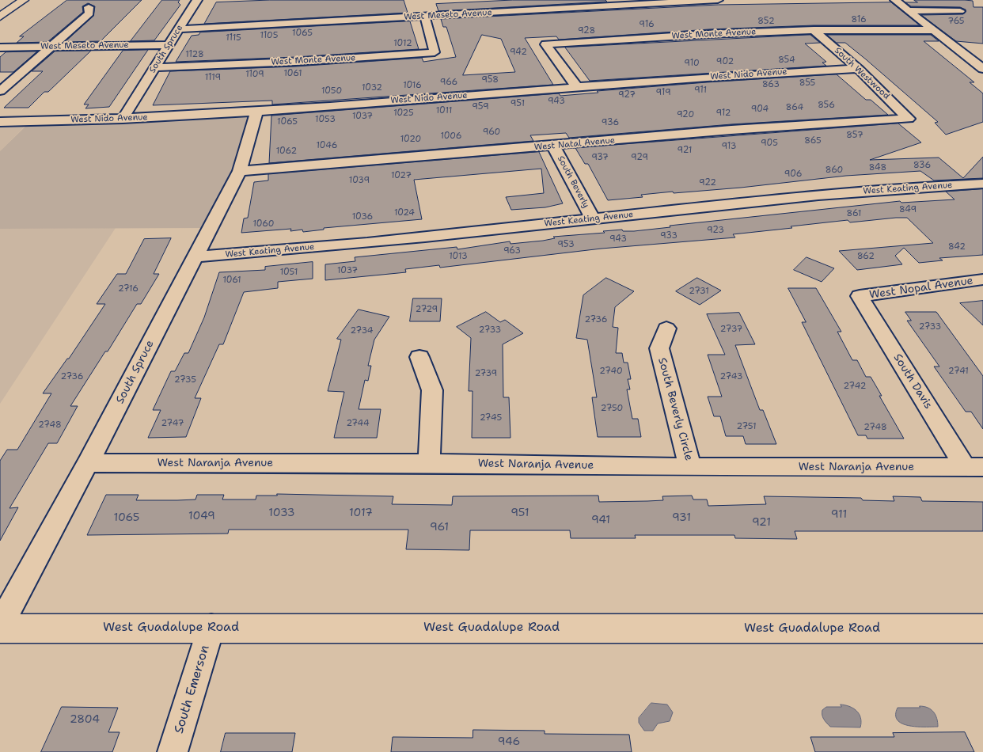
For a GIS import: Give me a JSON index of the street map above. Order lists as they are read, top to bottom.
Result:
{
  "streets": {
    "main road": ["West Guadalupe Road"],
    "street": [
      "West Meseto Avenue",
      "West Monte Avenue",
      "South Spruce",
      "South Westwood",
      "West Nido Avenue",
      "West Natal Avenue",
      "South Beverly",
      "West Keating Avenue",
      "West Nopal Avenue",
      "South Davis",
      "South Beverly Circle",
      "West Naranja Avenue",
      "South Emerson"
    ]
  },
  "crossings": [
    ["West Meseto Avenue", "West Monte Avenue"],
    ["West Meseto Avenue", "South Spruce"],
    ["West Monte Avenue", "South Spruce"],
    ["West Monte Avenue", "South Westwood"],
    ["West Monte Avenue", "West Nido Avenue"],
    ["South Spruce", "West Nido Avenue"],
    ["South Spruce", "West Natal Avenue"],
    ["South Spruce", "West Keating Avenue"],
    ["South Spruce", "West Naranja Avenue"],
    ["South Spruce", "West Guadalupe Road"],
    ["South Westwood", "West Nido Avenue"],
    ["South Westwood", "West Natal Avenue"],
    ["West Natal Avenue", "South Beverly"],
    ["South Beverly", "West Keating Avenue"],
    ["West Nopal Avenue", "South Davis"],
    ["South Davis", "West Naranja Avenue"],
    ["South Beverly Circle", "West Naranja Avenue"],
    ["West Guadalupe Road", "South Emerson"]
  ],
  "house_numbers": [
    "816",
    "852",
    "765",
    "916",
    "928",
    "1065",
    "1105",
    "1115",
    "1012",
    "942",
    "1128",
    "854",
    "902",
    "910",
    "1061",
    "1109",
    "1119",
    "958",
    "966",
    "855",
    "863",
    "1016",
    "1032",
    "911",
    "1050",
    "919",
    "927",
    "943",
    "951",
    "856",
    "959",
    "864",
    "904",
    "1011",
    "1025",
    "912",
    "920",
    "1037",
    "1053",
    "1065",
    "936",
    "960",
    "857",
    "1006",
    "1020",
    "865",
    "905",
    "1046",
    "913",
    "921",
    "1062",
    "937",
    "929",
    "836",
    "848",
    "860",
    "906",
    "1027",
    "1039",
    "922",
    "849",
    "1024",
    "861",
    "1036",
    "1060",
    "923",
    "933",
    "943",
    "953",
    "842",
    "963",
    "1013",
    "862",
    "1037",
    "1051",
    "1061",
    "2716",
    "2731",
    "2729",
    "2736",
    "2733",
    "2737",
    "2733",
    "2734",
    "2740",
    "2741",
    "2739",
    "2736",
    "2743",
    "2735",
    "2742",
    "2750",
    "2745",
    "2747",
    "2744",
    "2748",
    "2751",
    "2748",
    "1033",
    "1017",
    "951",
    "911",
    "1049",
    "1065",
    "931",
    "941",
    "921",
    "961",
    "2804",
    "946"
  ]
}
